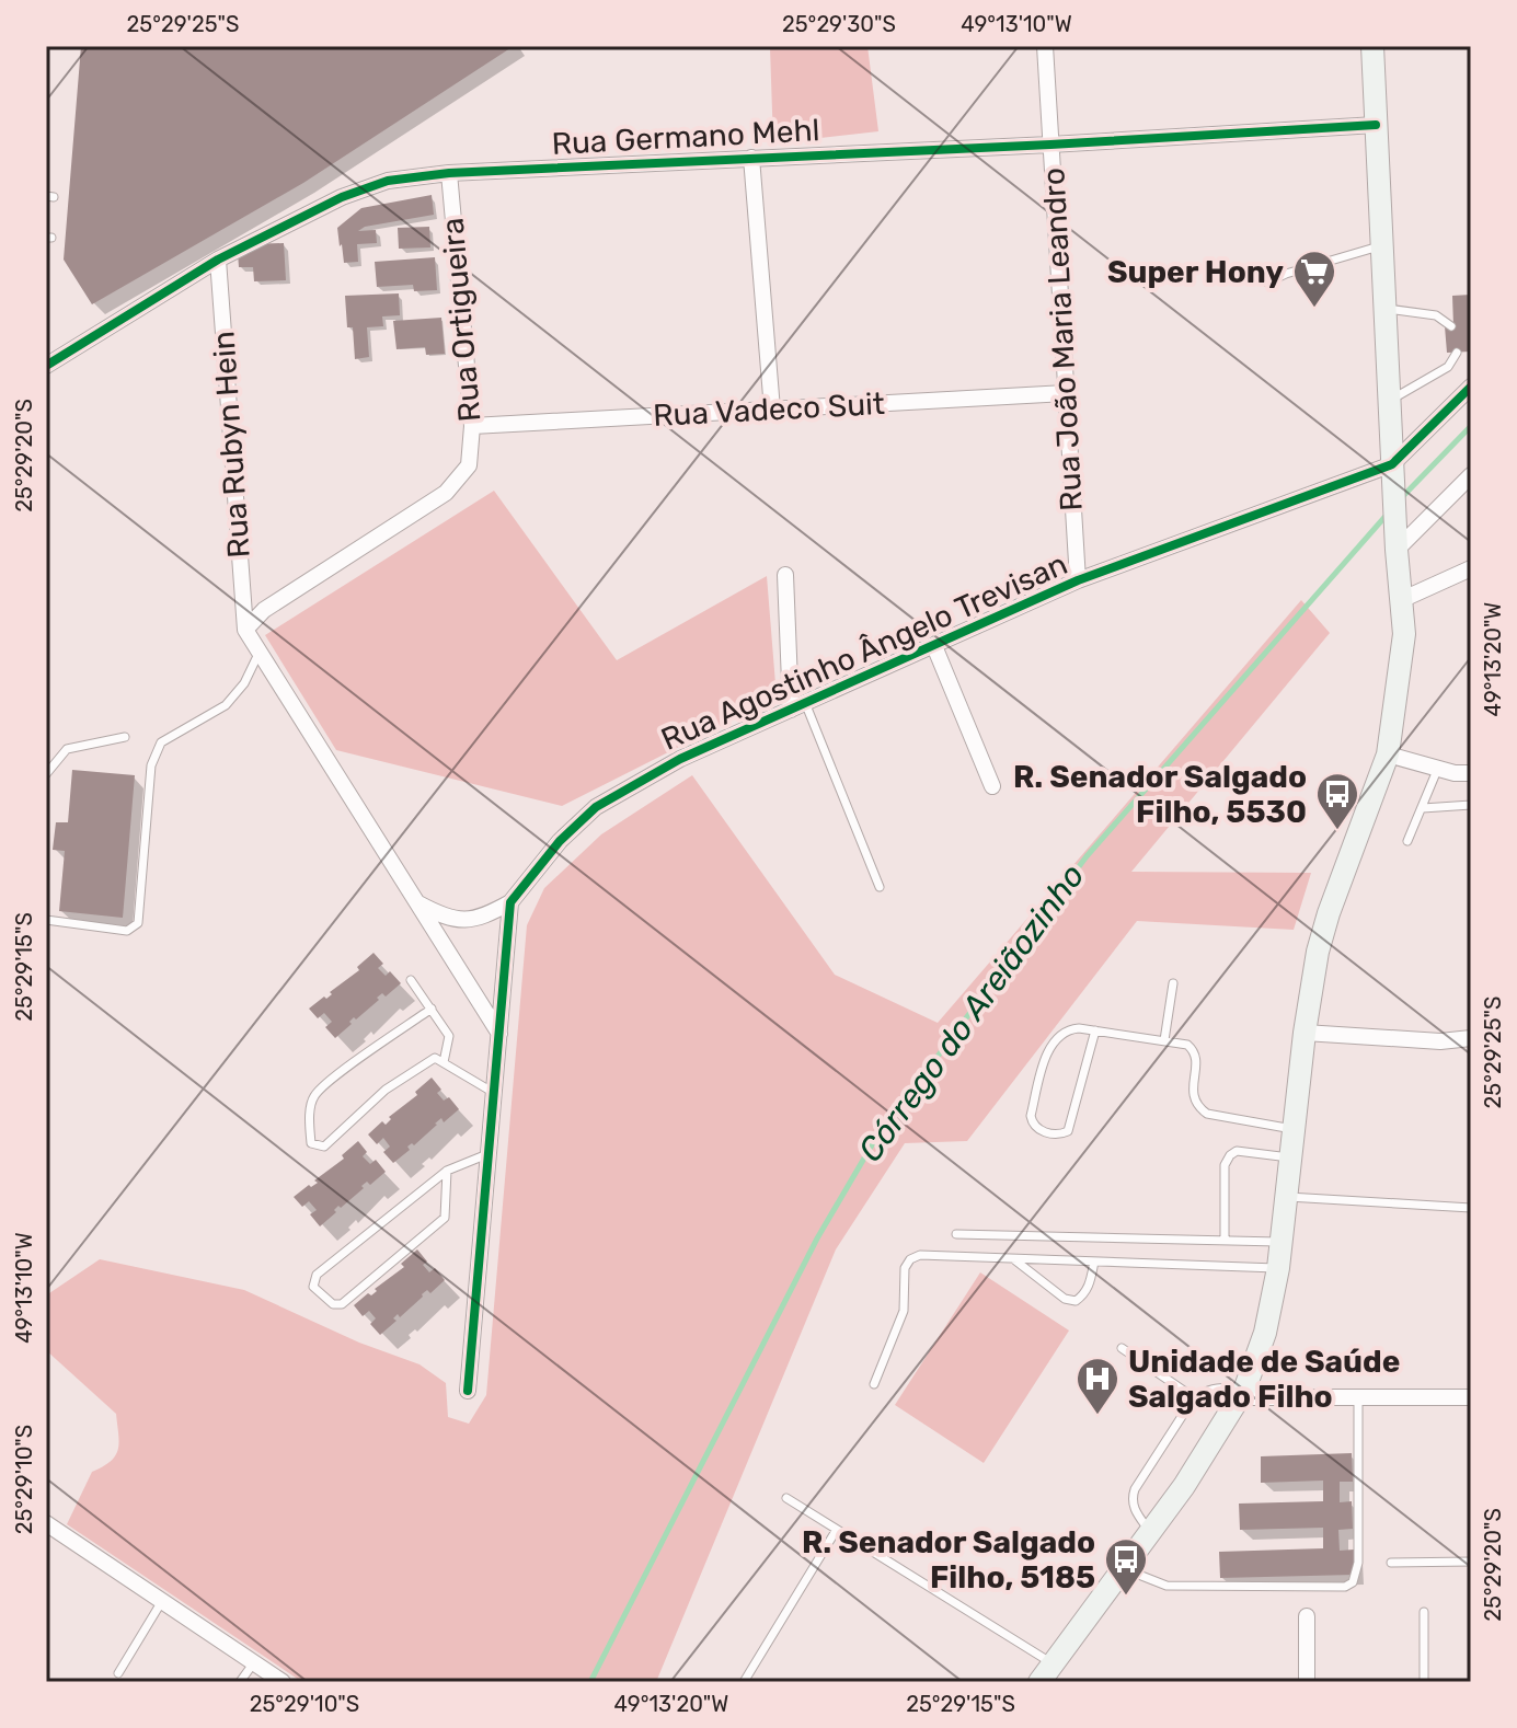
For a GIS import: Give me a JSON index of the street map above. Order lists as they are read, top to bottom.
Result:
{
  "streets": {
    "street": [
      "Rua Germano Mehl",
      "Rua Ortigueira",
      "Rua João Maria Leandro",
      "Rua Vadeco Suit",
      "Rua Rubyn Hein",
      "Rua Agostinho Ângelo Trevisan"
    ]
  },
  "crossings": [
    ["Rua Germano Mehl", "Rua Ortigueira"],
    ["Rua Germano Mehl", "Rua João Maria Leandro"],
    ["Rua Germano Mehl", "Rua Rubyn Hein"],
    ["Rua Ortigueira", "Rua Vadeco Suit"],
    ["Rua Ortigueira", "Rua Rubyn Hein"],
    ["Rua João Maria Leandro", "Rua Vadeco Suit"],
    ["Rua João Maria Leandro", "Rua Agostinho Ângelo Trevisan"]
  ],
  "water": ["Córrego do Areiãozinho"],
  "places": {
    "supermarket": ["Super Hony"],
    "bus stop": ["R. Senador Salgado Filho, 5530", "R. Senador Salgado Filho, 5185"],
    "hospital": ["Unidade de Saúde Salgado Filho"]
  },
  "coordinates": [
    "25°29'25\"S",
    "25°29'30\"S",
    "49°13'10\"W",
    "25°29'20\"S",
    "49°13'20\"W",
    "25°29'15\"S",
    "25°29'10\"S"
  ]
}
